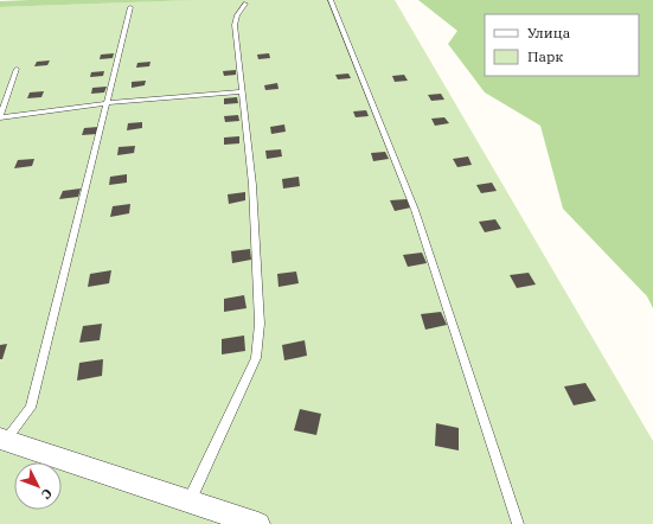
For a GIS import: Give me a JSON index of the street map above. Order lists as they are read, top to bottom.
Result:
{
  "legend": ["Улица", "Парк"],
  "north": "bottom right"
}
